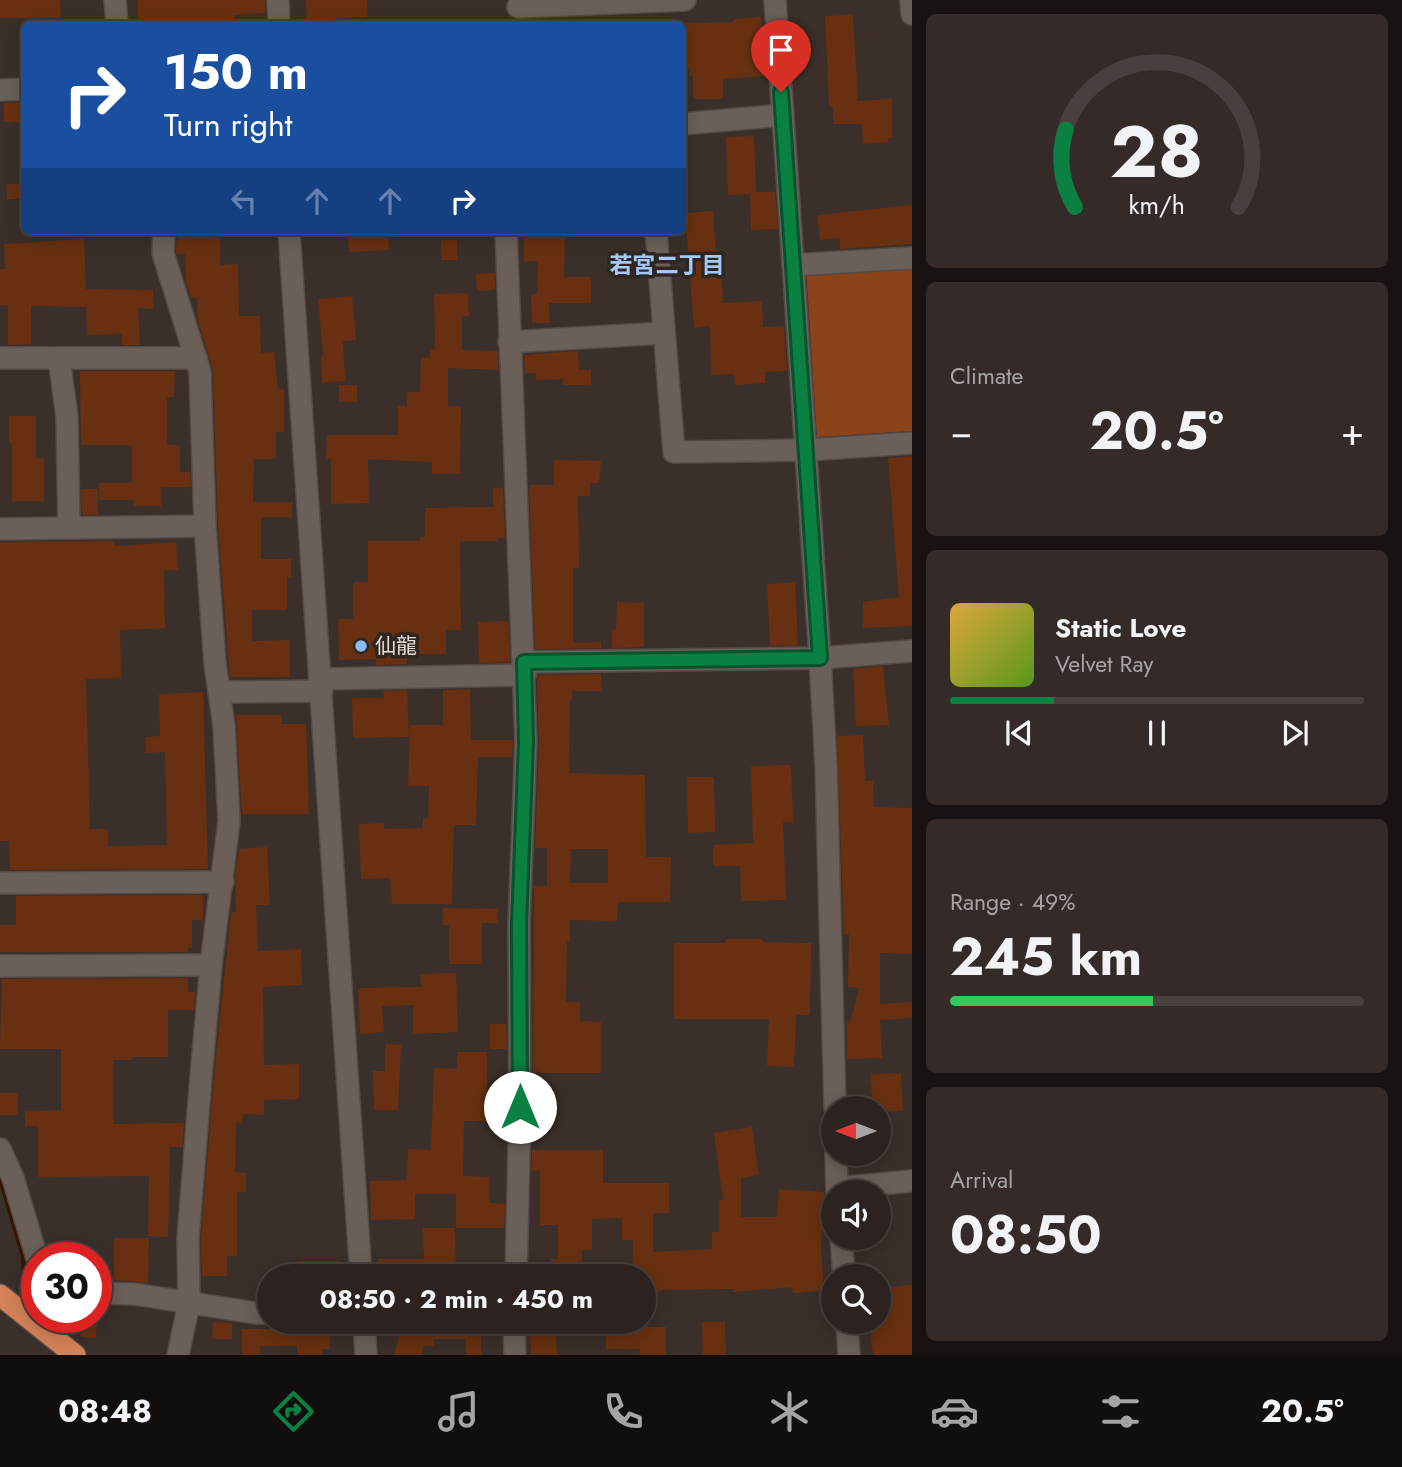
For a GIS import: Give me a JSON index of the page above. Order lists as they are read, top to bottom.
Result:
{
  "districts": ["若宮二丁目"],
  "places": ["仙龍"],
  "north": "left",
  "page": {
    "turn": ["150 m", "Turn right"],
    "tile": [
      "Climate",
      ["Range · 49%", "245 km"],
      ["Arrival", "08:50"]
    ],
    "heat": ["−", "20.5°", "+"],
    "song": ["Static Love", "Velvet Ray"],
    "limit": "30",
    "trip": "08:50 · 2 min · 450 m",
    "tabs": ["08:48", "20.5°"],
    "gauge": ["28", "km/h"]
  }
}
